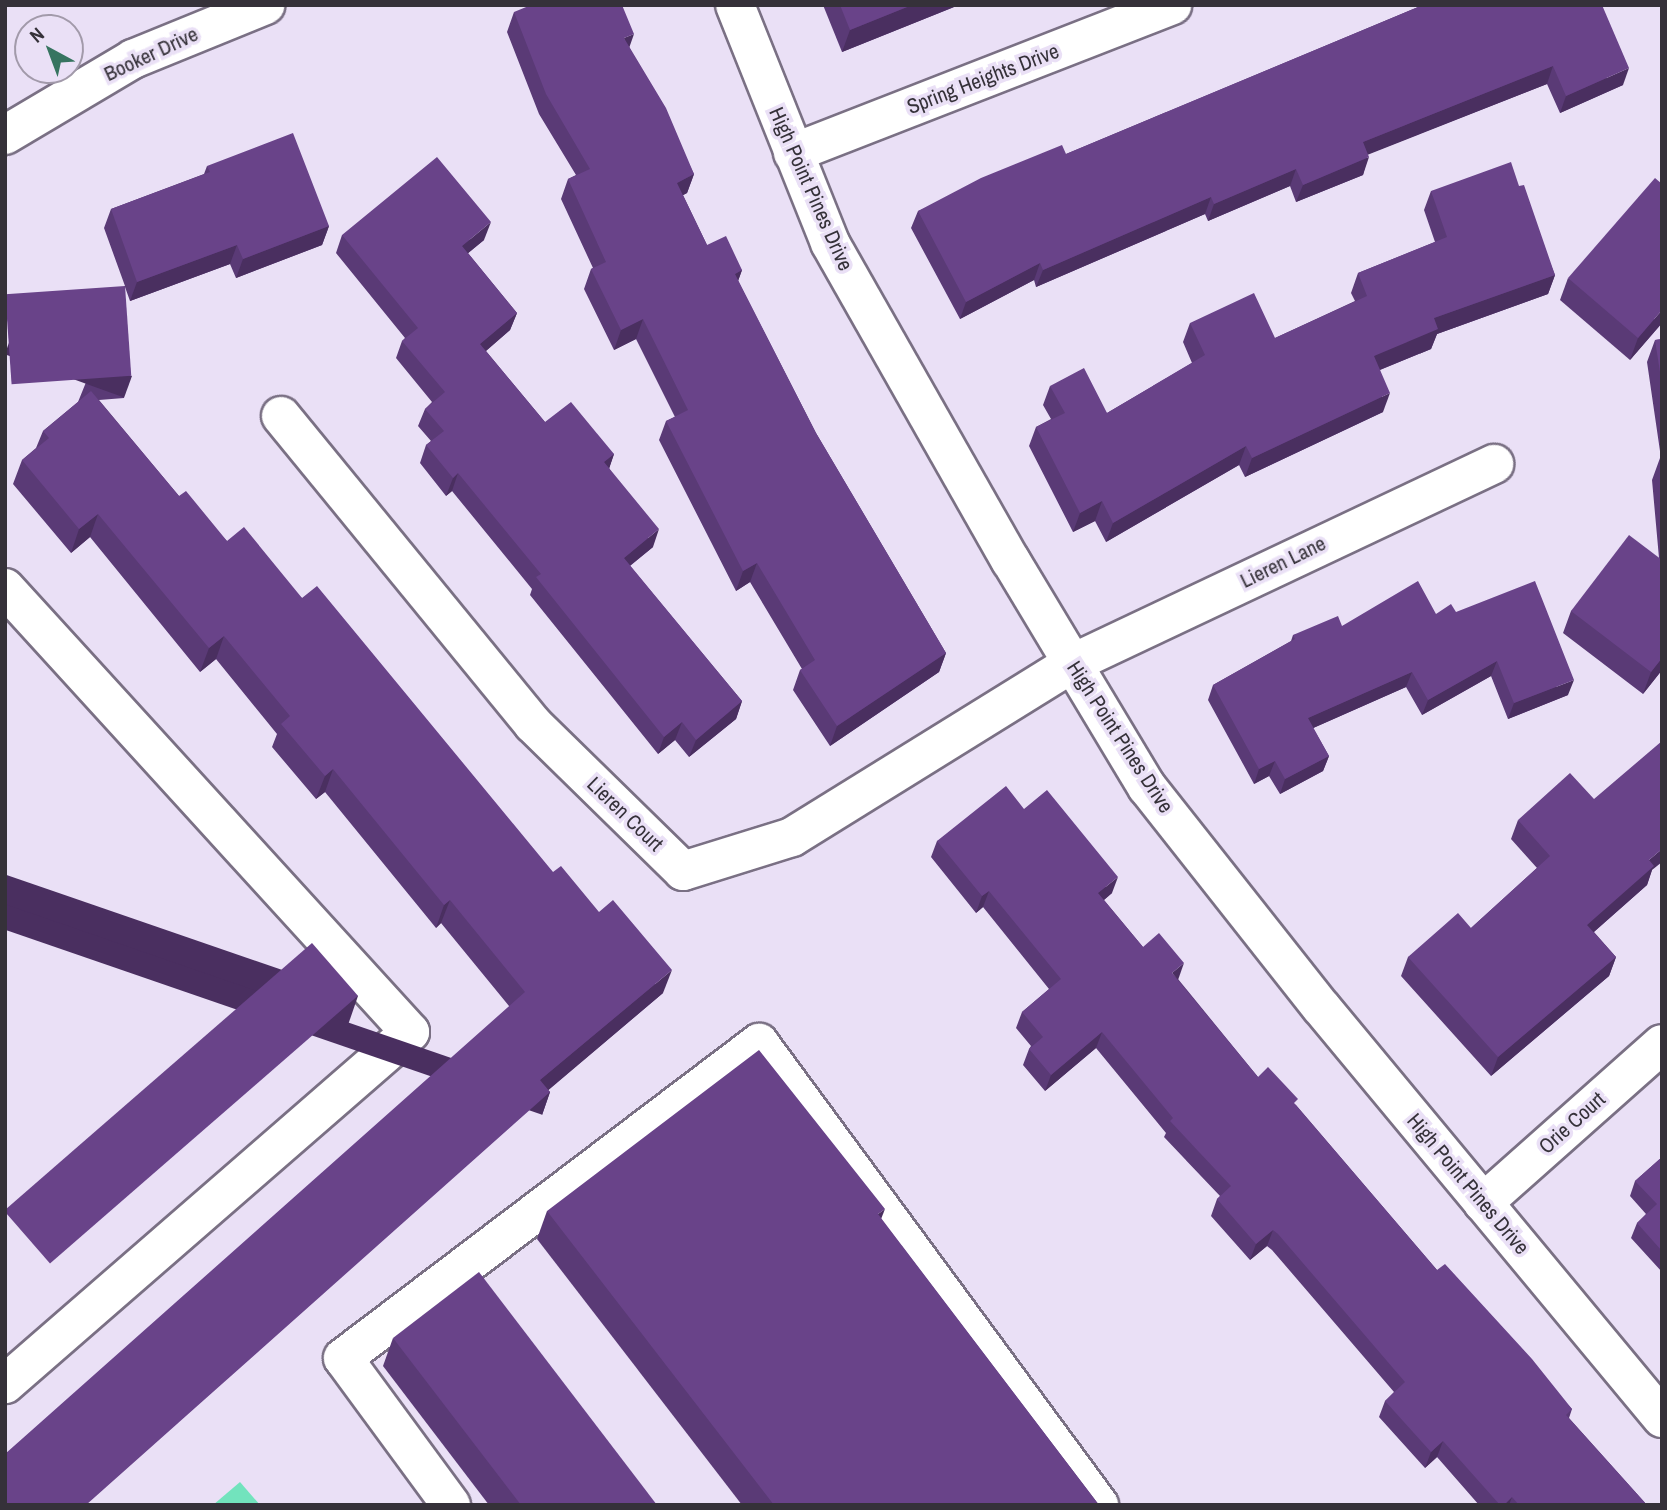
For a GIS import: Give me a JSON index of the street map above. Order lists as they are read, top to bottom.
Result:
{
  "streets": {
    "street": [
      "Booker Drive",
      "Spring Heights Drive",
      "High Point Pines Drive",
      "Lieren Lane",
      "Lieren Court",
      "Orie Court"
    ]
  },
  "crossings": [
    ["Spring Heights Drive", "High Point Pines Drive"],
    ["High Point Pines Drive", "Lieren Lane"],
    ["High Point Pines Drive", "Lieren Court"],
    ["High Point Pines Drive", "Orie Court"],
    ["Lieren Lane", "Lieren Court"]
  ],
  "north": "top left"
}
